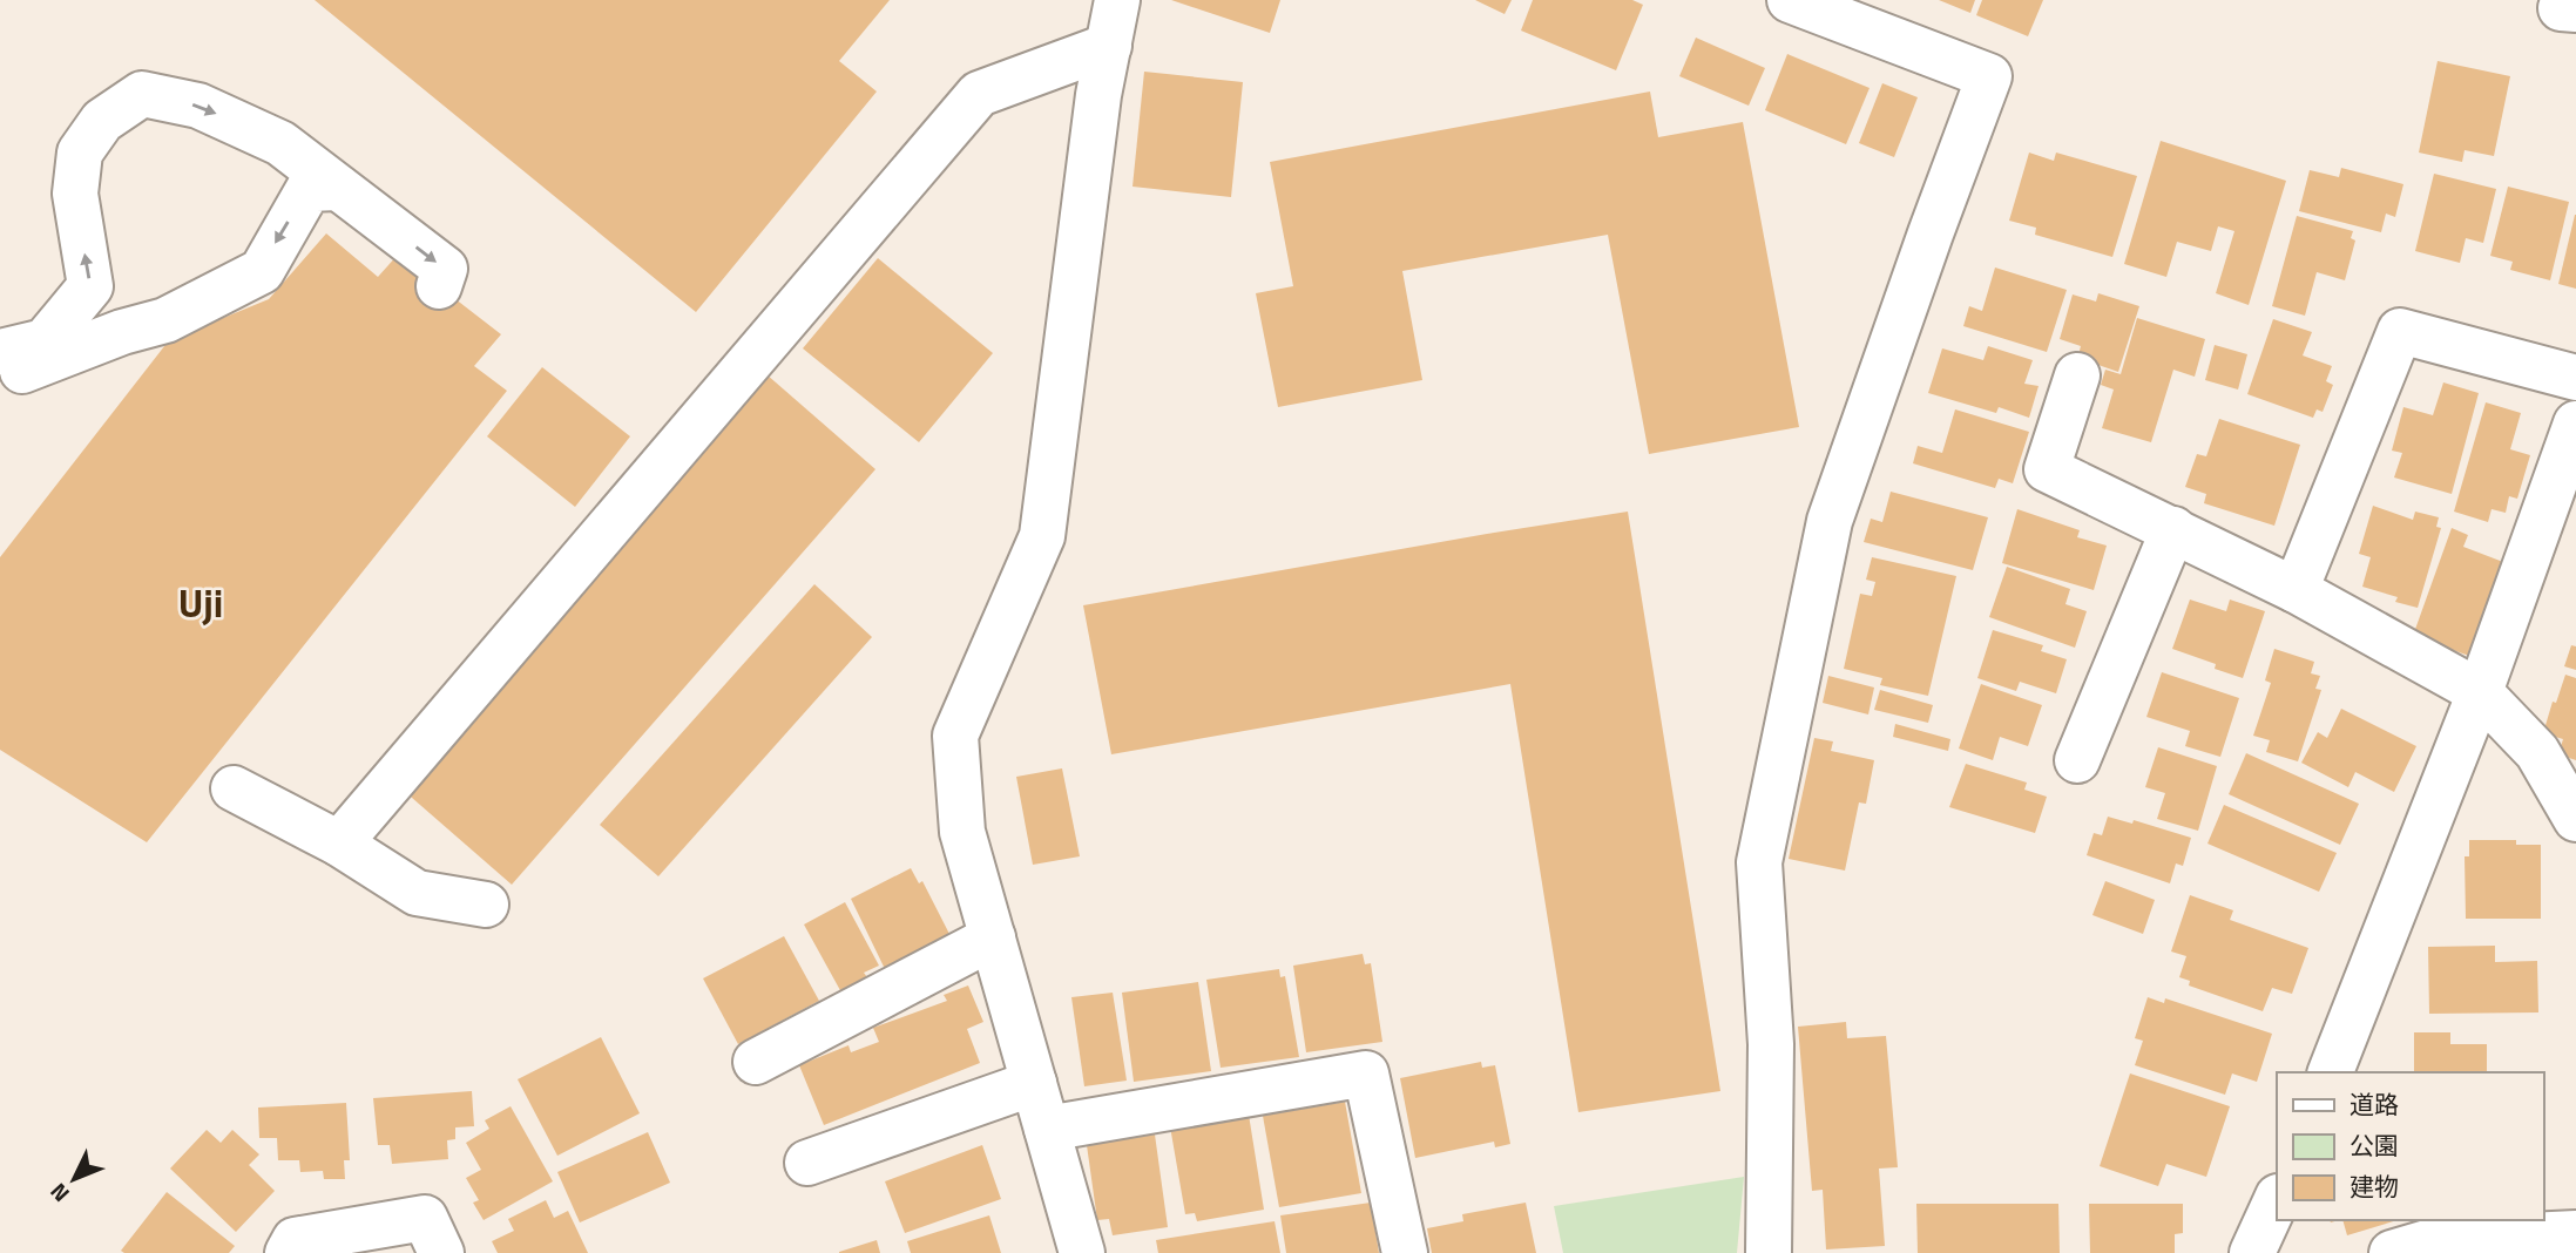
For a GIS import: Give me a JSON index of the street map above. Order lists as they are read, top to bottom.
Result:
{
  "districts": ["Uji"],
  "legend": ["道路", "公園", "建物"],
  "north": "bottom left"
}
